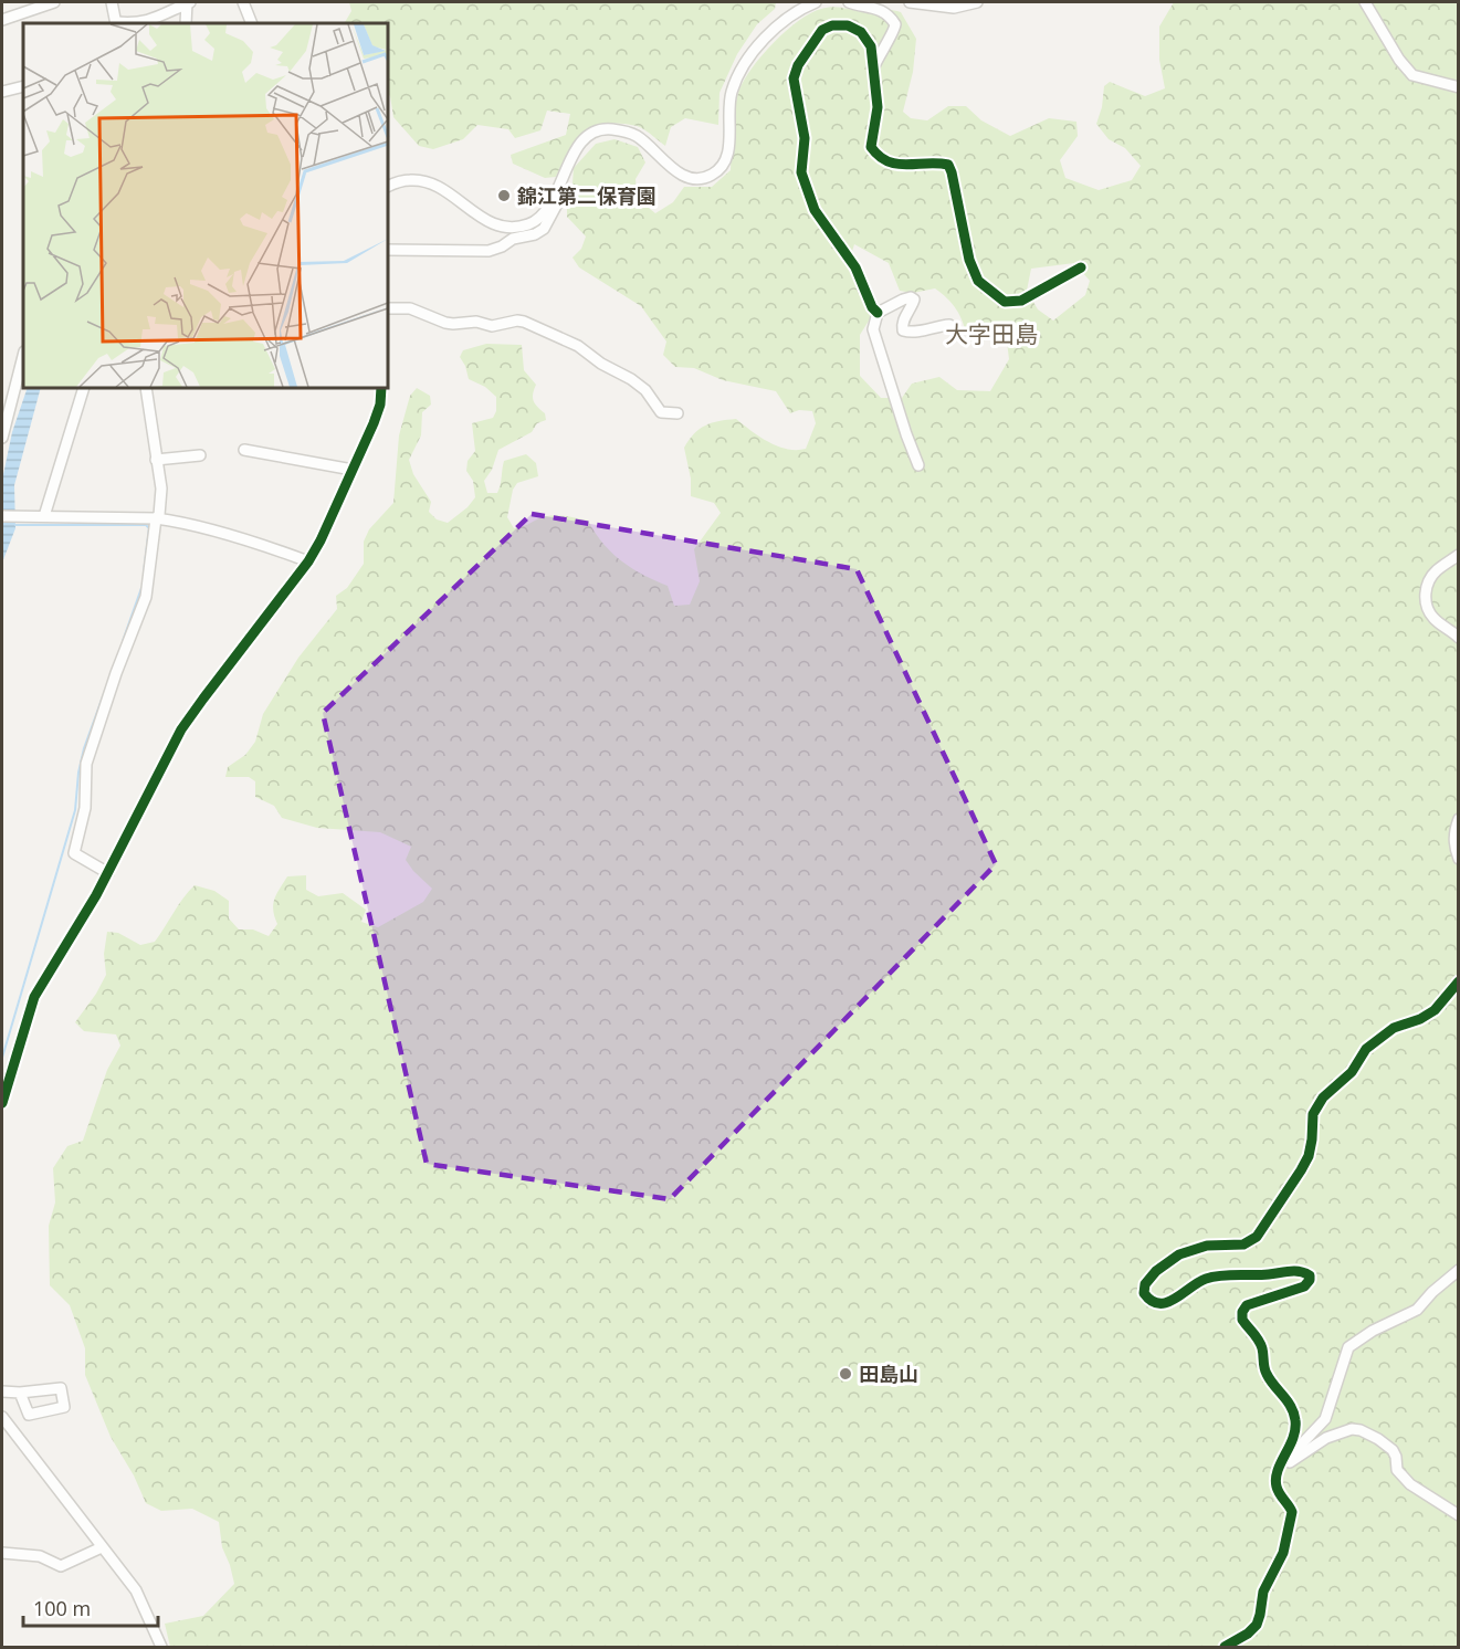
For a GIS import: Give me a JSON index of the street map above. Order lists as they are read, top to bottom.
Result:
{
  "districts": ["大字田島"],
  "places": ["錦江第二保育園", "田島山"],
  "scale_bar": "100 m"
}
